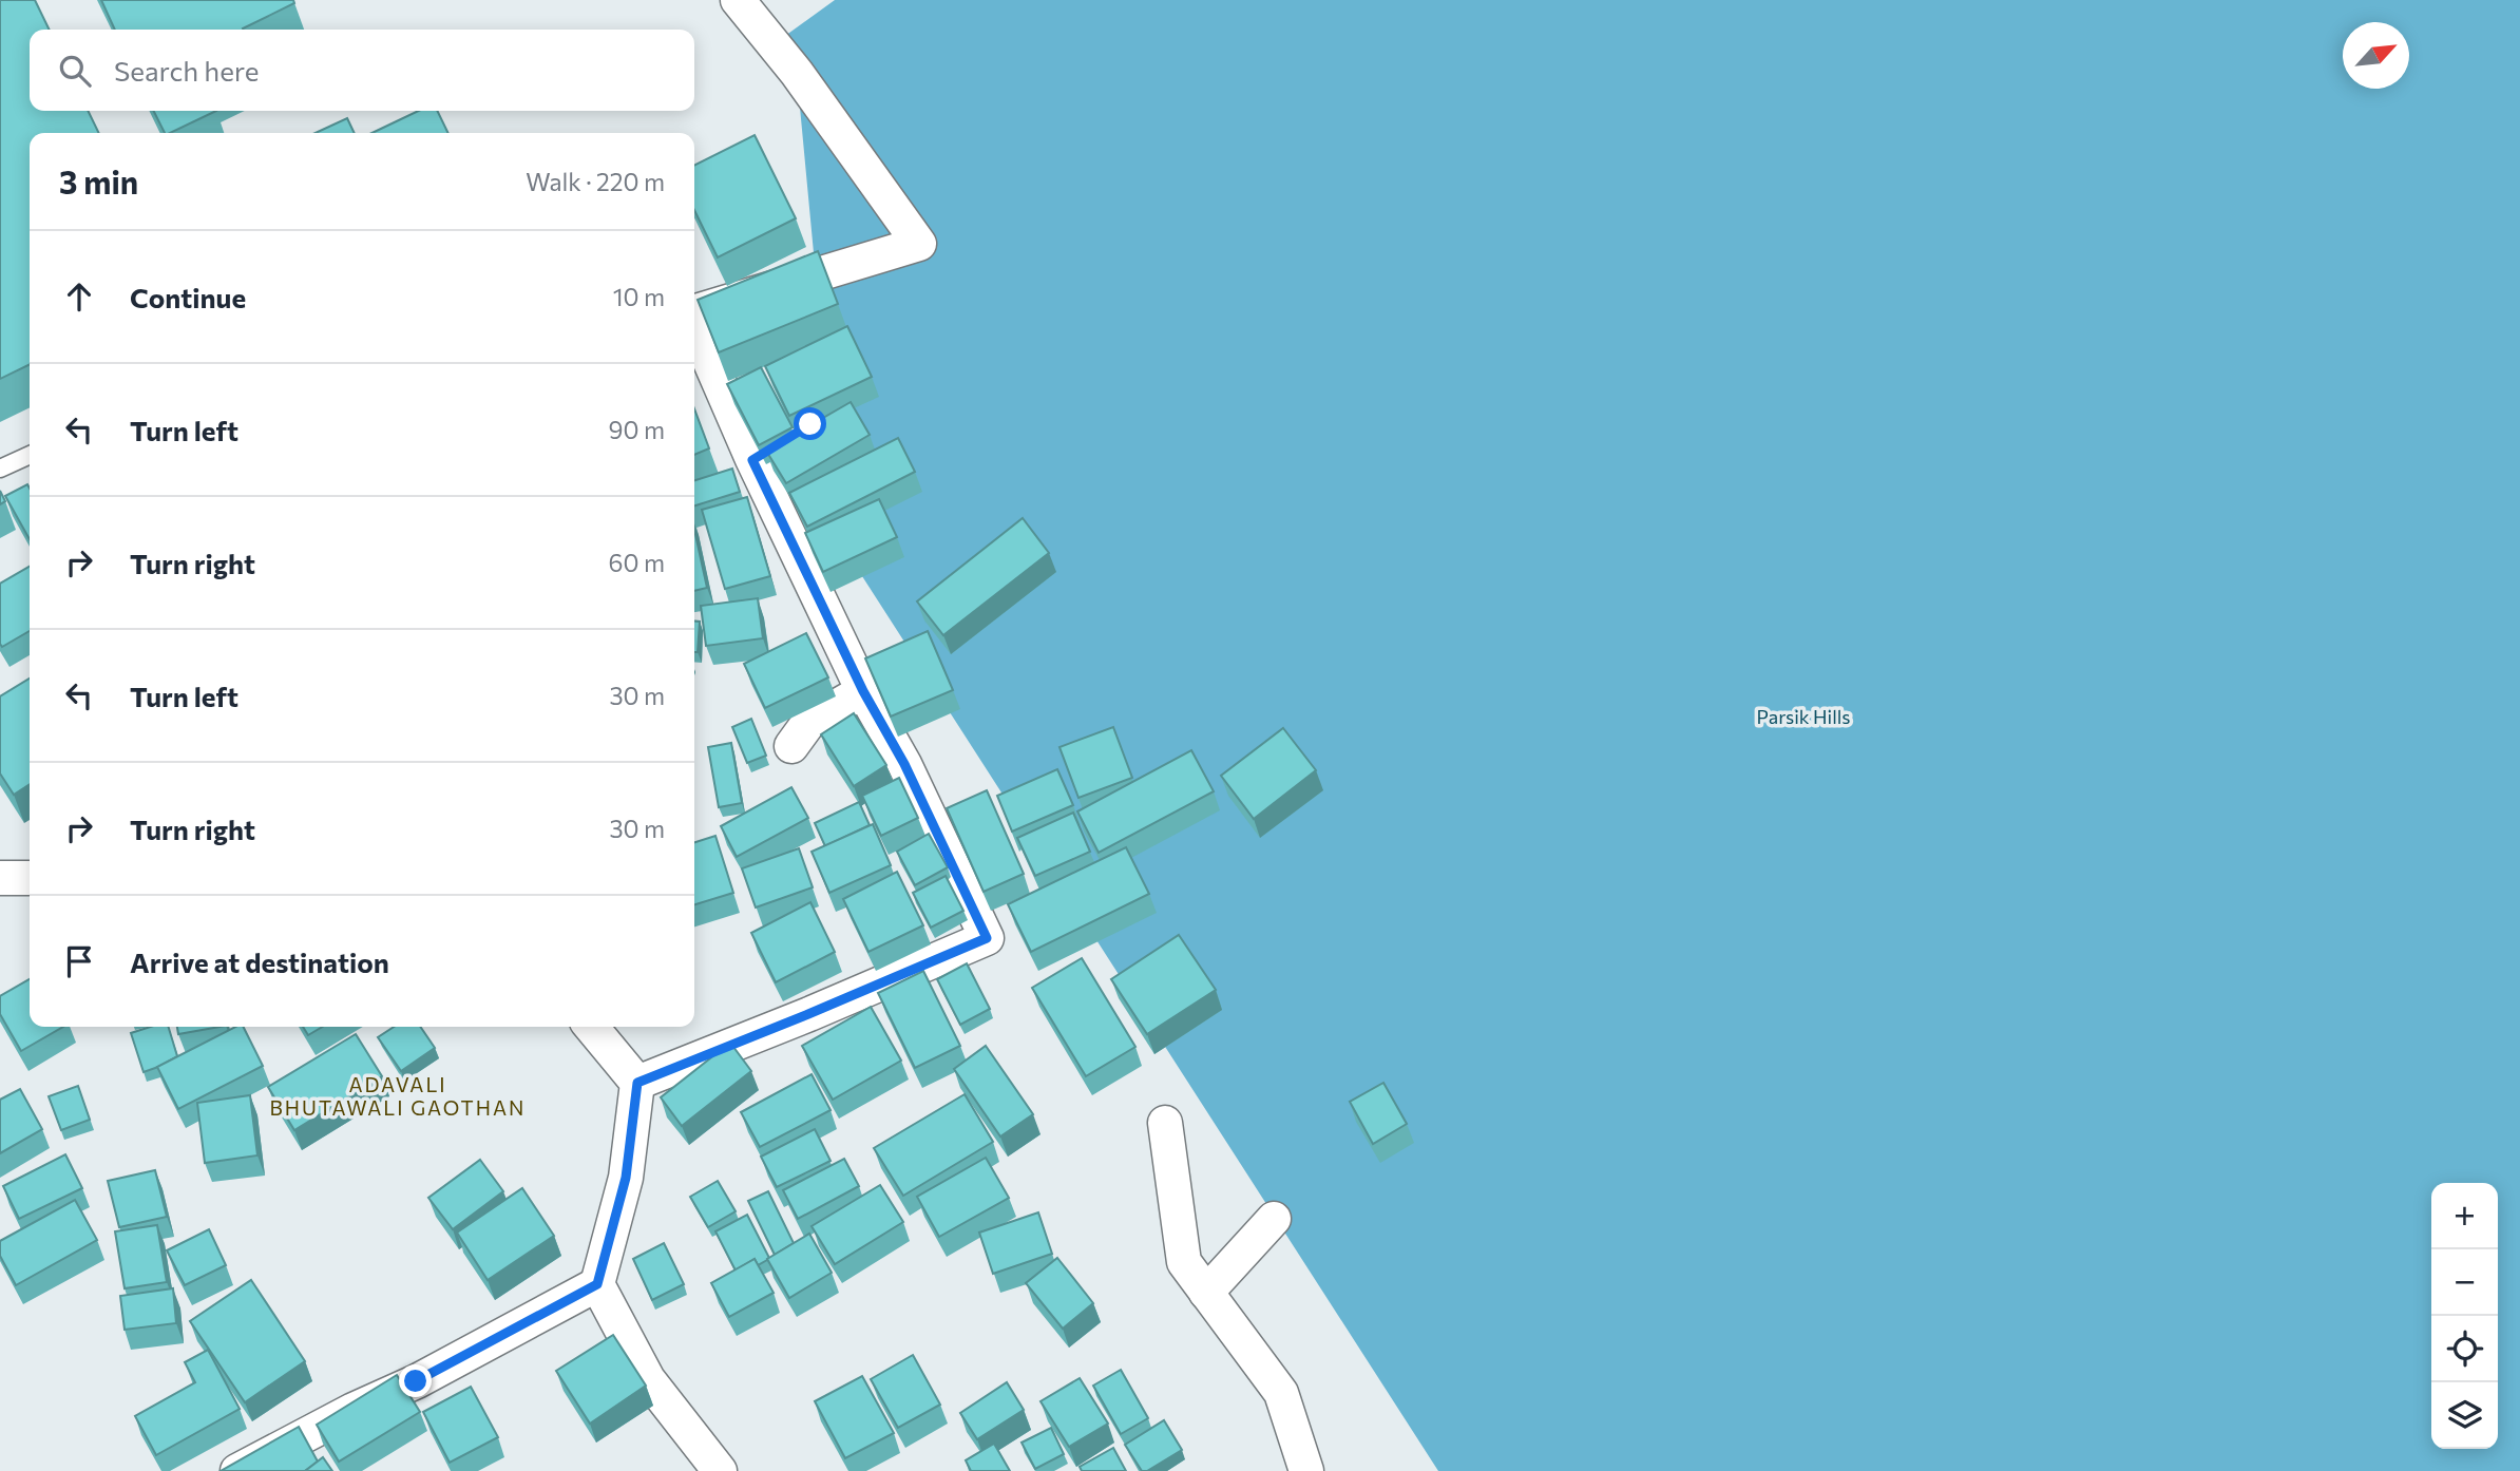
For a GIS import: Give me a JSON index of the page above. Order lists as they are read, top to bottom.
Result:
{
  "districts": ["ADAVALI BHUTAWALI GAOTHAN"],
  "parks": ["Parsik Hills"],
  "north": "top right",
  "page": {
    "search": "Search here",
    "heading": ["3 min", "Walk · 220 m"],
    "list": [
      ["Continue", "10 m"],
      ["Turn left", "90 m"],
      ["Turn right", "60 m"],
      ["Turn left", "30 m"],
      ["Turn right", "30 m"],
      "Arrive at destination"
    ],
    "map_buttons": ["+", "−"]
  }
}
